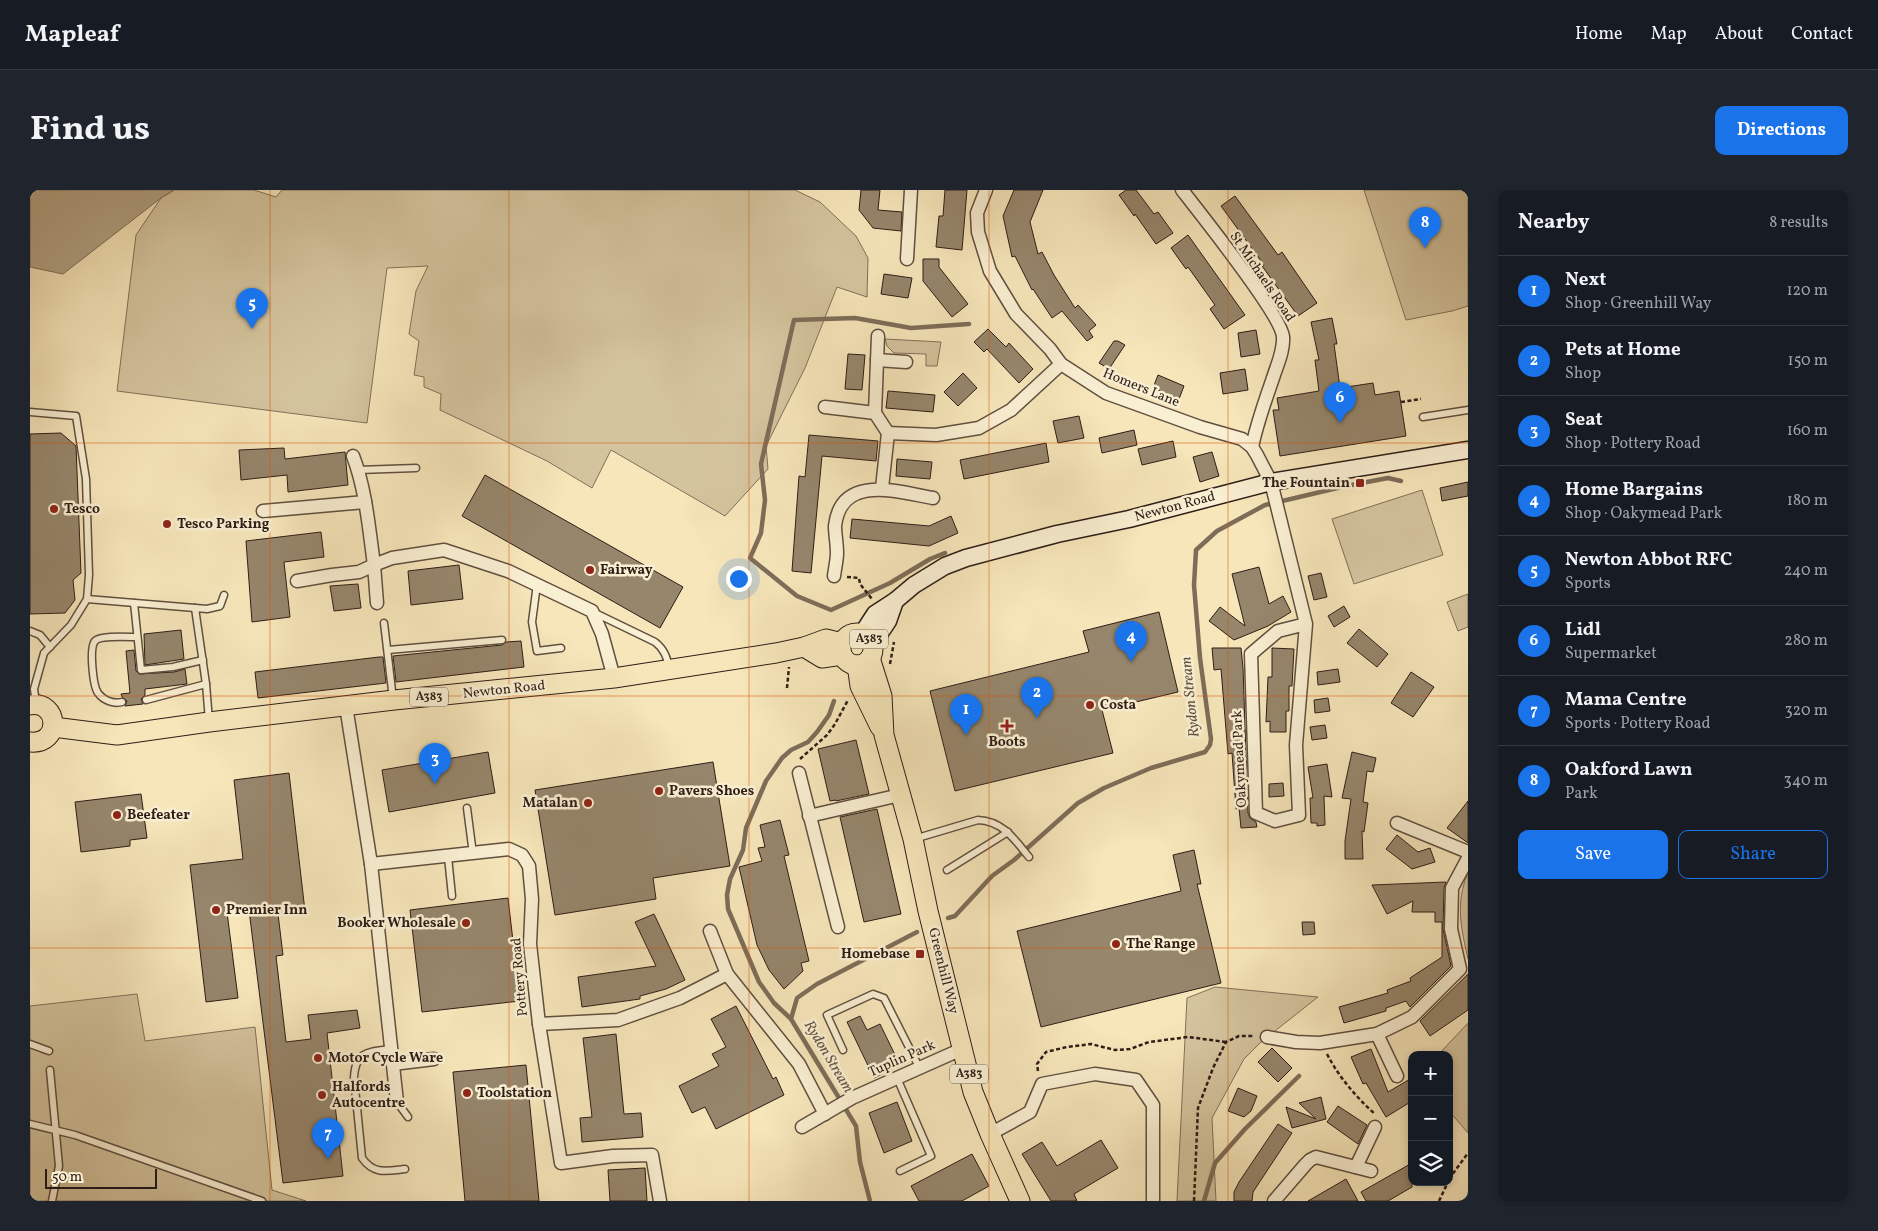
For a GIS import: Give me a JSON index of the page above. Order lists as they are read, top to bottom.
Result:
{
  "streets": {
    "main road": ["Newton Road", "A383", "Greenhill Way"],
    "street": [
      "St Michaels Road",
      "Homers Lane",
      "Oakymead Park",
      "Pottery Road",
      "Tuplin Park"
    ]
  },
  "crossings": [
    ["St Michaels Road", "Homers Lane"],
    ["Newton Road", "Oakymead Park"],
    ["Newton Road", "Greenhill Way"],
    ["Greenhill Way", "Tuplin Park"]
  ],
  "water": ["Rydon Stream"],
  "places": {
    "transit": ["The Fountain", "Homebase"],
    "other": [
      "Tesco",
      "Tesco Parking",
      "Fairway",
      "Costa",
      "Pavers Shoes",
      "Matalan",
      "Beefeater",
      "Premier Inn",
      "Booker Wholesale",
      "The Range",
      "Motor Cycle Ware",
      "Toolstation",
      "Halfords Autocentre"
    ],
    "health": ["Boots"]
  },
  "scale_bar": "50 m",
  "page": {
    "header": "Mapleaf",
    "nav": [
      "Home",
      "Map",
      "About",
      "Contact"
    ],
    "title": "Find us",
    "buttons": [
      "Directions",
      ["Save", "Share"]
    ],
    "heading": ["Nearby", "8 results"],
    "pins": [
      "8",
      "5",
      "6",
      "4",
      "2",
      "1",
      "3",
      "7"
    ],
    "list": [
      {
        "mark": "1",
        "name": "Next",
        "note": "Shop · Greenhill Way",
        "value": "120 m"
      },
      {
        "mark": "2",
        "name": "Pets at Home",
        "note": "Shop",
        "value": "150 m"
      },
      {
        "mark": "3",
        "name": "Seat",
        "note": "Shop · Pottery Road",
        "value": "160 m"
      },
      {
        "mark": "4",
        "name": "Home Bargains",
        "note": "Shop · Oakymead Park",
        "value": "180 m"
      },
      {
        "mark": "5",
        "name": "Newton Abbot RFC",
        "note": "Sports",
        "value": "240 m"
      },
      {
        "mark": "6",
        "name": "Lidl",
        "note": "Supermarket",
        "value": "280 m"
      },
      {
        "mark": "7",
        "name": "Mama Centre",
        "note": "Sports · Pottery Road",
        "value": "320 m"
      },
      {
        "mark": "8",
        "name": "Oakford Lawn",
        "note": "Park",
        "value": "340 m"
      }
    ],
    "map_buttons": ["+", "−"],
    "scale": "50 m"
  }
}
